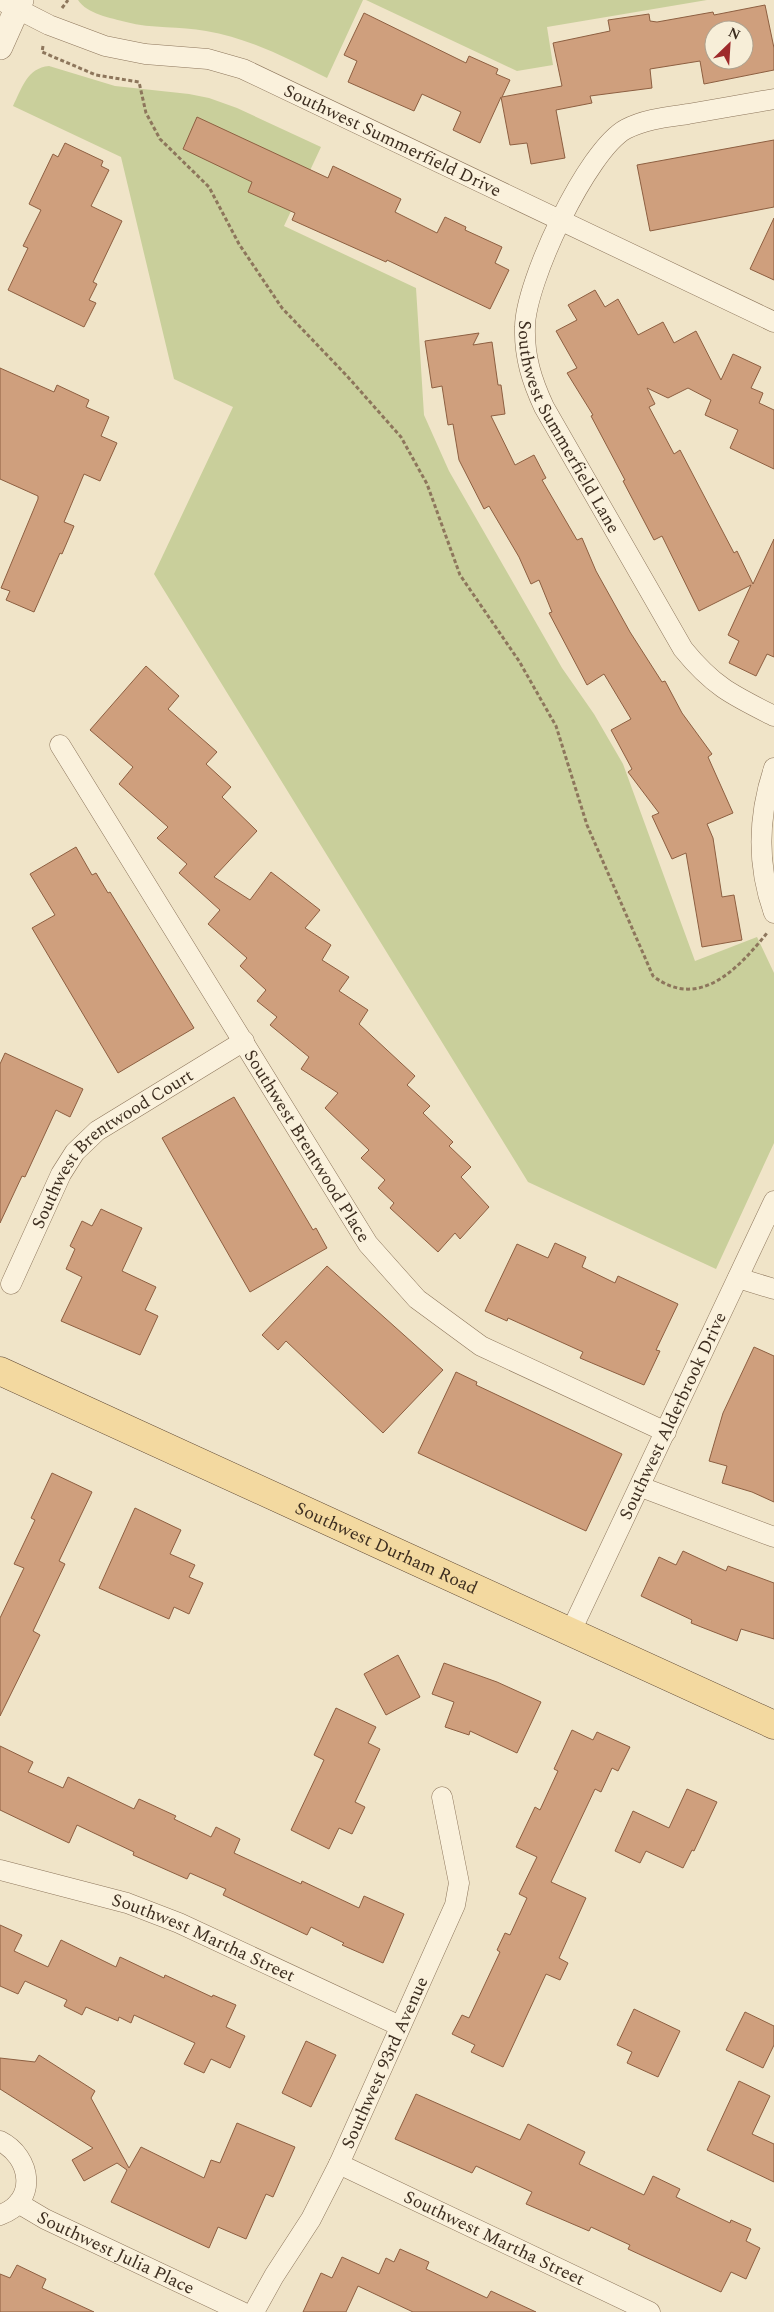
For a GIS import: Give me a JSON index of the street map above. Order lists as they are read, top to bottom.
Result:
{
  "streets": {
    "main road": ["Southwest Durham Road"],
    "street": [
      "Southwest Summerfield Drive",
      "Southwest Summerfield Lane",
      "Southwest Brentwood Place",
      "Southwest Brentwood Court",
      "Southwest Alderbrook Drive",
      "Southwest Martha Street",
      "Southwest 93rd Avenue",
      "Southwest Julia Place"
    ]
  },
  "crossings": [
    ["Southwest Summerfield Drive", "Southwest Summerfield Lane"],
    ["Southwest Brentwood Place", "Southwest Brentwood Court"],
    ["Southwest Brentwood Place", "Southwest Alderbrook Drive"],
    ["Southwest Alderbrook Drive", "Southwest Durham Road"],
    ["Southwest Martha Street", "Southwest 93rd Avenue"]
  ],
  "north": "top right"
}
